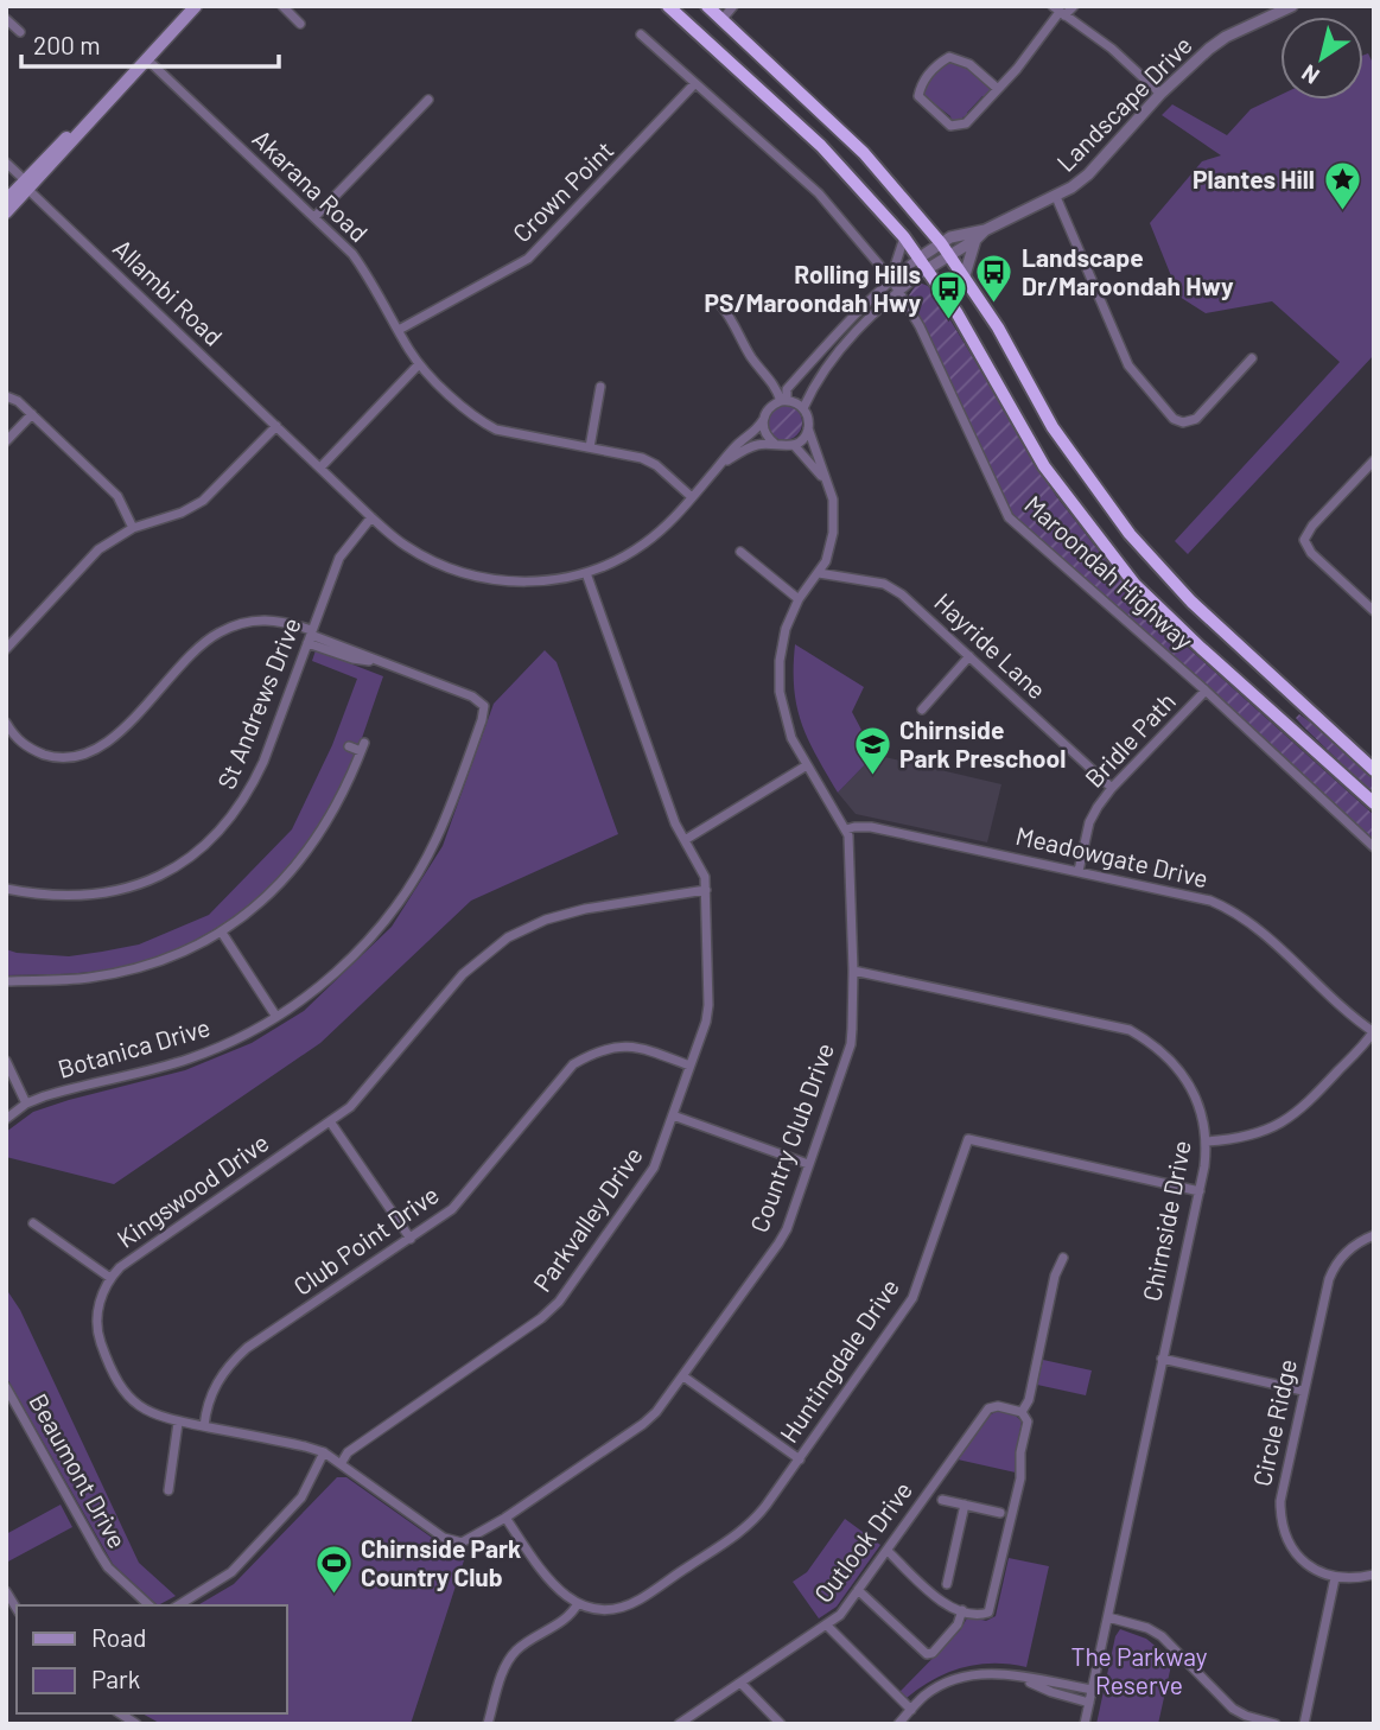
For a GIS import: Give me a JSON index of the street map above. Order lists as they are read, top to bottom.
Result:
{
  "streets": {
    "highway": ["Maroondah Highway"],
    "street": [
      "Landscape Drive",
      "Akarana Road",
      "Crown Point",
      "Allambi Road",
      "Hayride Lane",
      "St Andrews Drive",
      "Bridle Path",
      "Meadowgate Drive",
      "Botanica Drive",
      "Country Club Drive",
      "Kingswood Drive",
      "Parkvalley Drive",
      "Chirnside Drive",
      "Club Point Drive",
      "Huntingdale Drive",
      "Circle Ridge",
      "Beaumont Drive",
      "Outlook Drive"
    ]
  },
  "crossings": [
    ["Landscape Drive", "Maroondah Highway"],
    ["Akarana Road", "Crown Point"],
    ["Akarana Road", "Allambi Road"],
    ["Crown Point", "Maroondah Highway"],
    ["Allambi Road", "St Andrews Drive"],
    ["Allambi Road", "Country Club Drive"],
    ["Allambi Road", "Parkvalley Drive"],
    ["Maroondah Highway", "Bridle Path"],
    ["Hayride Lane", "Bridle Path"],
    ["Hayride Lane", "Country Club Drive"],
    ["St Andrews Drive", "Botanica Drive"],
    ["Bridle Path", "Meadowgate Drive"],
    ["Meadowgate Drive", "Country Club Drive"],
    ["Country Club Drive", "Kingswood Drive"],
    ["Country Club Drive", "Chirnside Drive"],
    ["Kingswood Drive", "Parkvalley Drive"],
    ["Kingswood Drive", "Club Point Drive"],
    ["Parkvalley Drive", "Club Point Drive"],
    ["Chirnside Drive", "Huntingdale Drive"]
  ],
  "parks": ["The Parkway Reserve"],
  "places": {
    "place": ["Plantes Hill"],
    "bus stop": ["Landscape Dr/Maroondah Hwy", "Rolling Hills PS/Maroondah Hwy"],
    "school or university": ["Chirnside Park Preschool"],
    "sports": ["Chirnside Park Country Club"]
  },
  "legend": ["Road", "Park"],
  "scale_bar": "200 m",
  "north": "bottom left"
}
